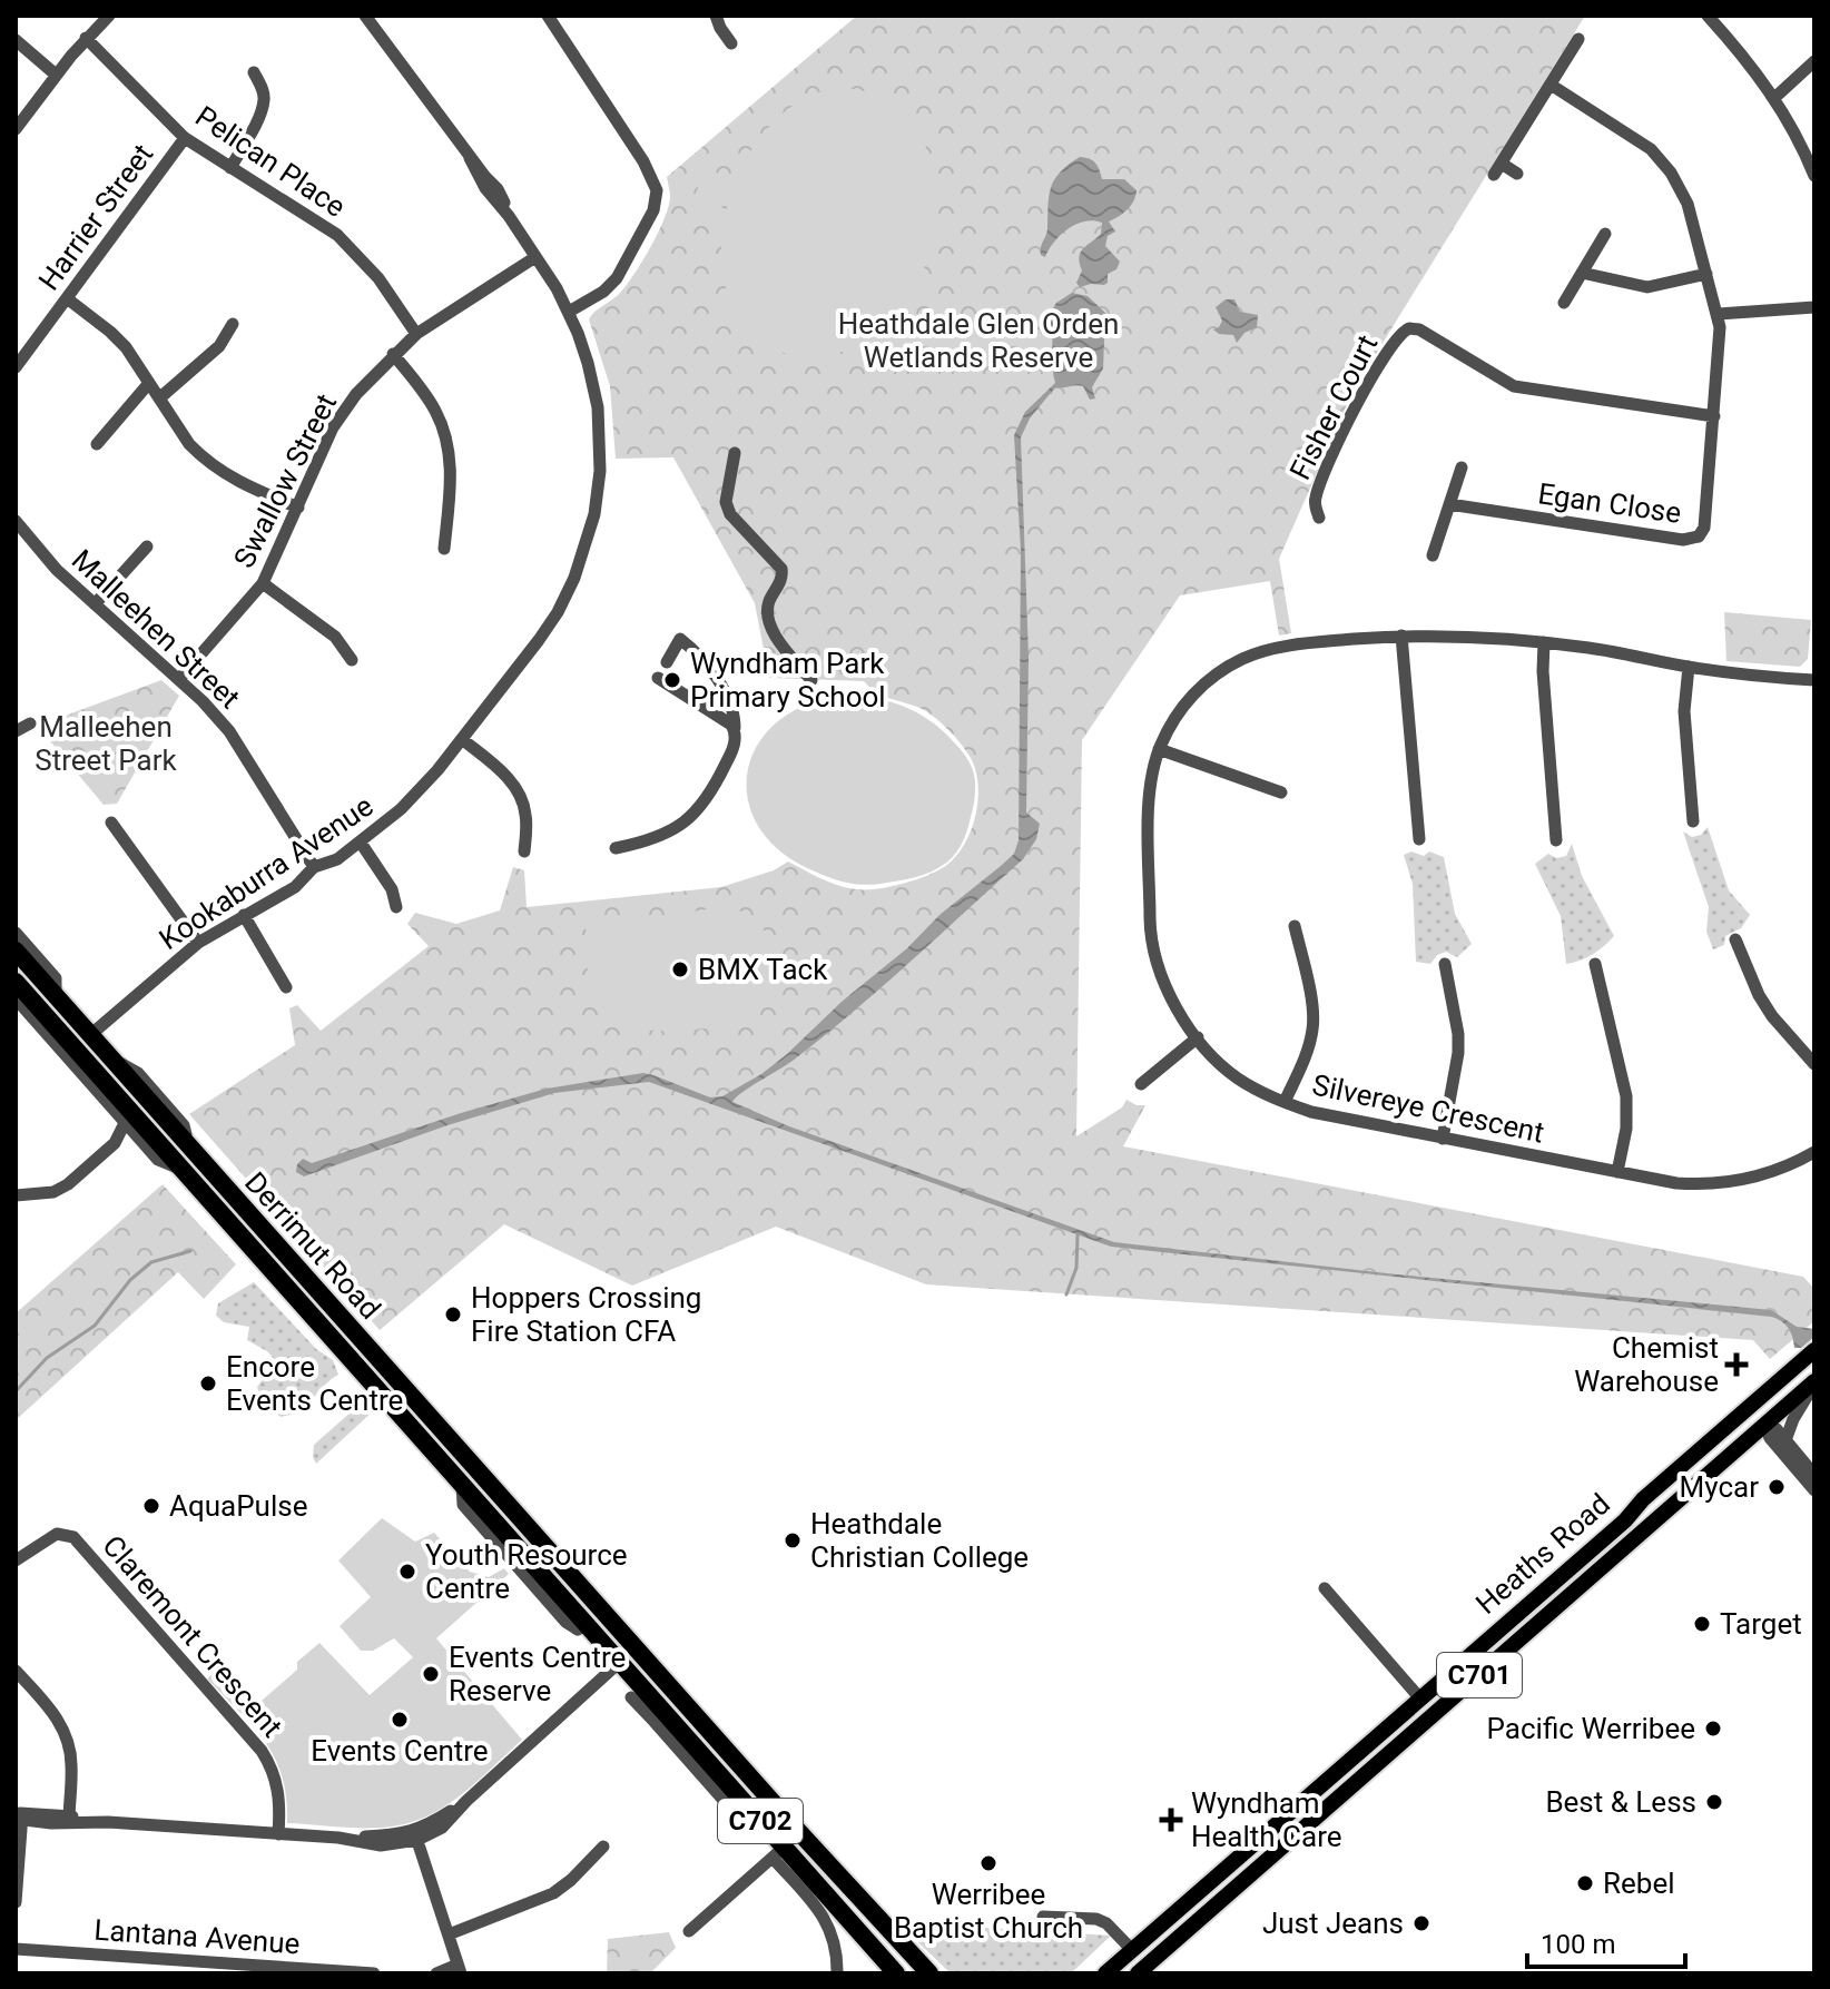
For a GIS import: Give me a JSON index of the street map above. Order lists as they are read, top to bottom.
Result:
{
  "streets": {
    "highway": ["Derrimut Road", "C702"],
    "main road": ["Heaths Road", "C701"],
    "street": [
      "Pelican Place",
      "Harrier Street",
      "Fisher Court",
      "Swallow Street",
      "Egan Close",
      "Malleehen Street",
      "Kookaburra Avenue",
      "Silvereye Crescent",
      "Claremont Crescent",
      "Lantana Avenue"
    ]
  },
  "crossings": [
    ["Pelican Place", "Harrier Street"],
    ["Pelican Place", "Swallow Street"],
    ["Fisher Court", "Egan Close"],
    ["Swallow Street", "Malleehen Street"],
    ["Swallow Street", "Kookaburra Avenue"],
    ["Malleehen Street", "Kookaburra Avenue"],
    ["Kookaburra Avenue", "Derrimut Road"]
  ],
  "parks": ["Heathdale Glen Orden Wetlands Reserve", "Malleehen Street Park"],
  "places": {
    "other": [
      "Wyndham Park Primary School",
      "BMX Tack",
      "Hoppers Crossing Fire Station CFA",
      "Encore Events Centre",
      "Mycar",
      "AquaPulse",
      "Heathdale Christian College",
      "Youth Resource Centre",
      "Target",
      "Events Centre Reserve",
      "Events Centre",
      "Pacific Werribee",
      "Best & Less",
      "Werribee Baptist Church",
      "Rebel",
      "Just Jeans"
    ],
    "health": ["Chemist Warehouse", "Wyndham Health Care"]
  },
  "scale_bar": "100 m"
}
